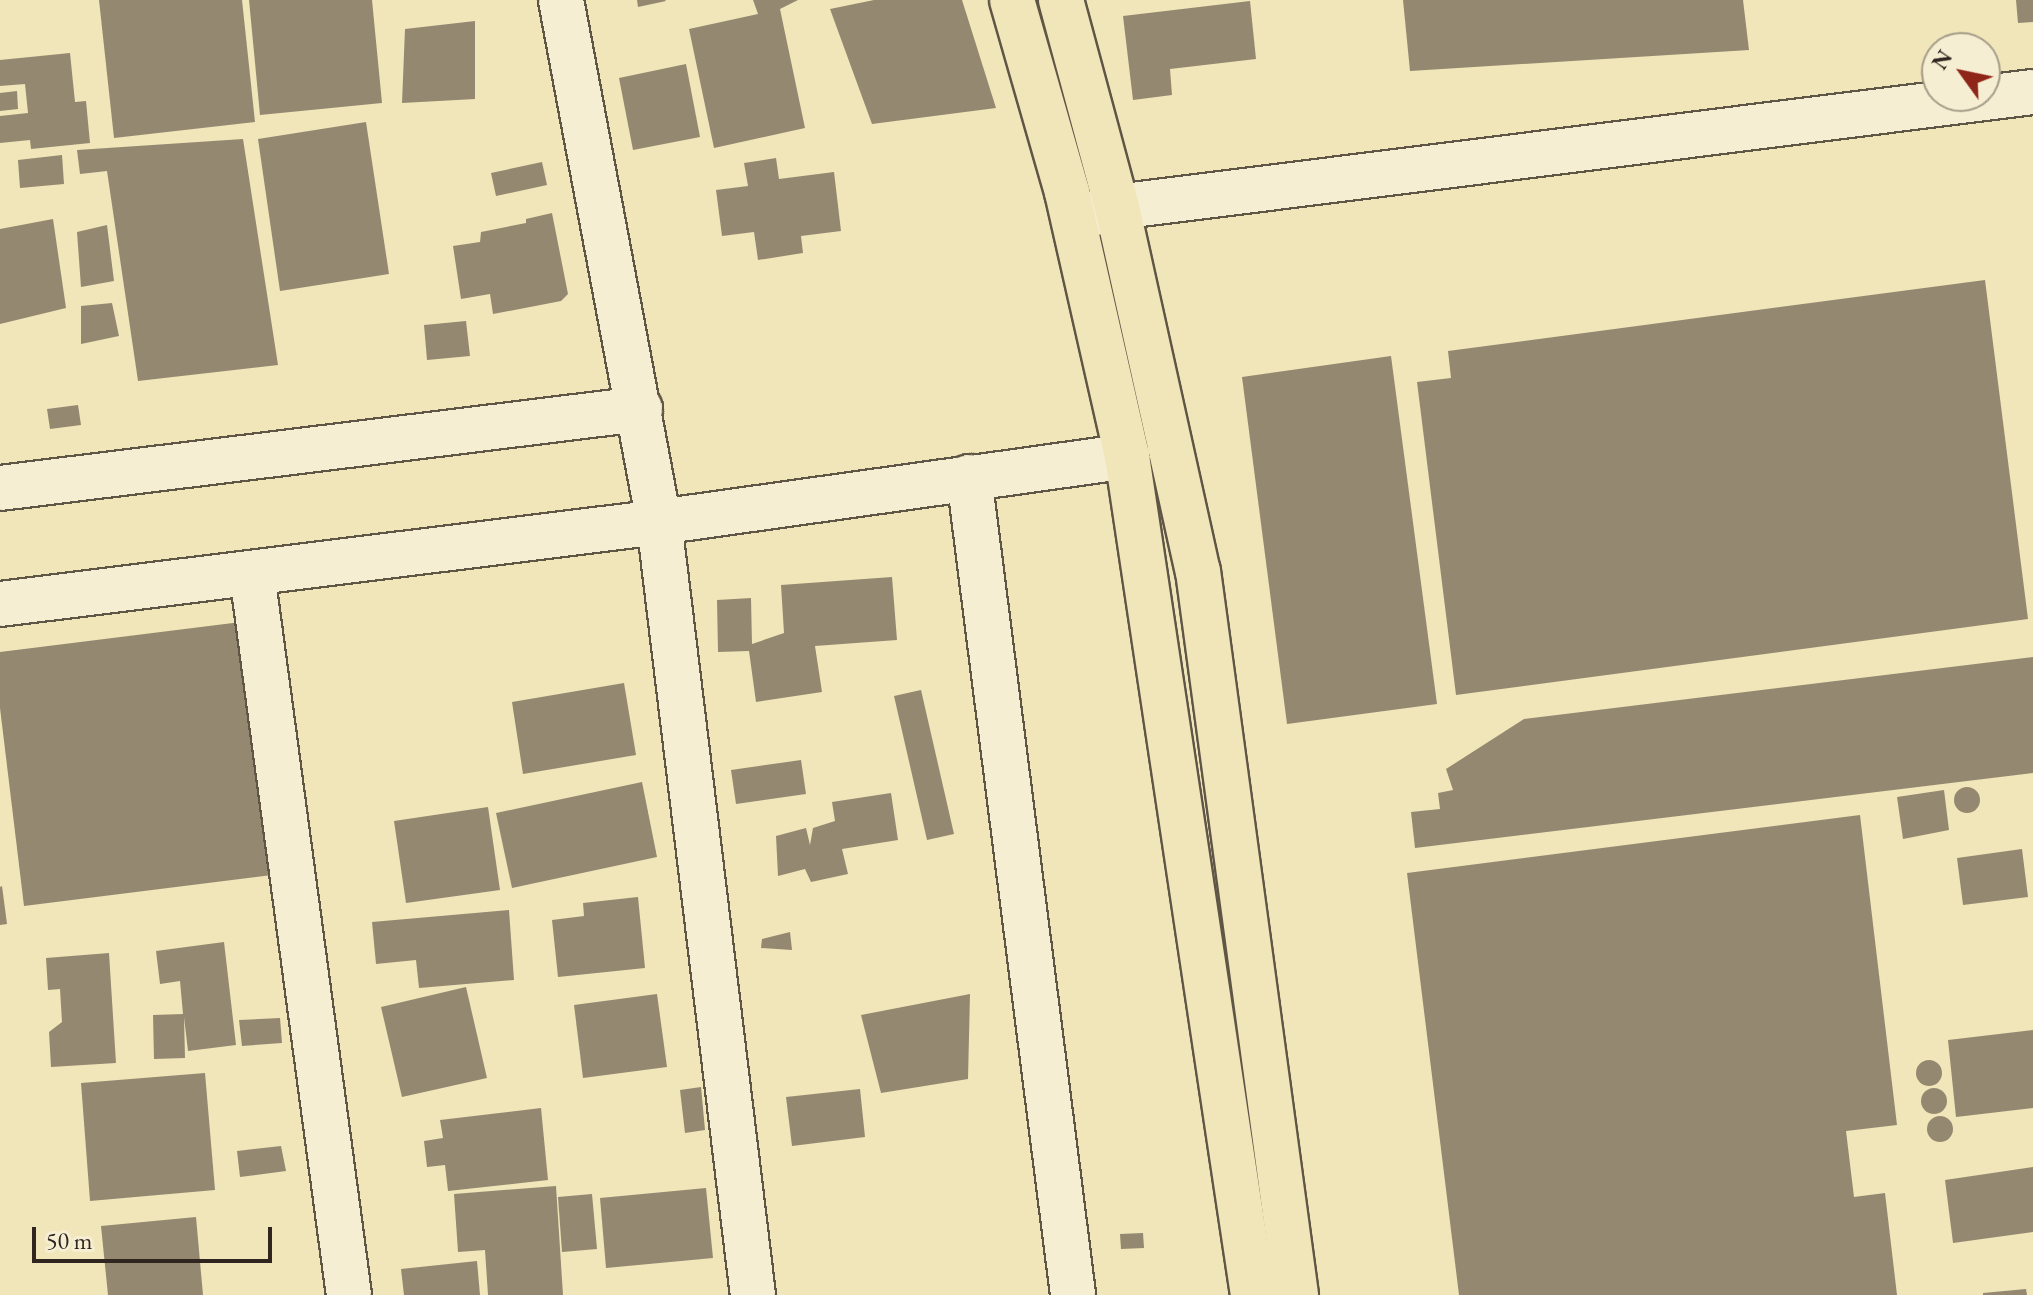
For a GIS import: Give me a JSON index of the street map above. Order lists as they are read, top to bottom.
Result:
{
  "scale_bar": "50 m",
  "north": "top left"
}
